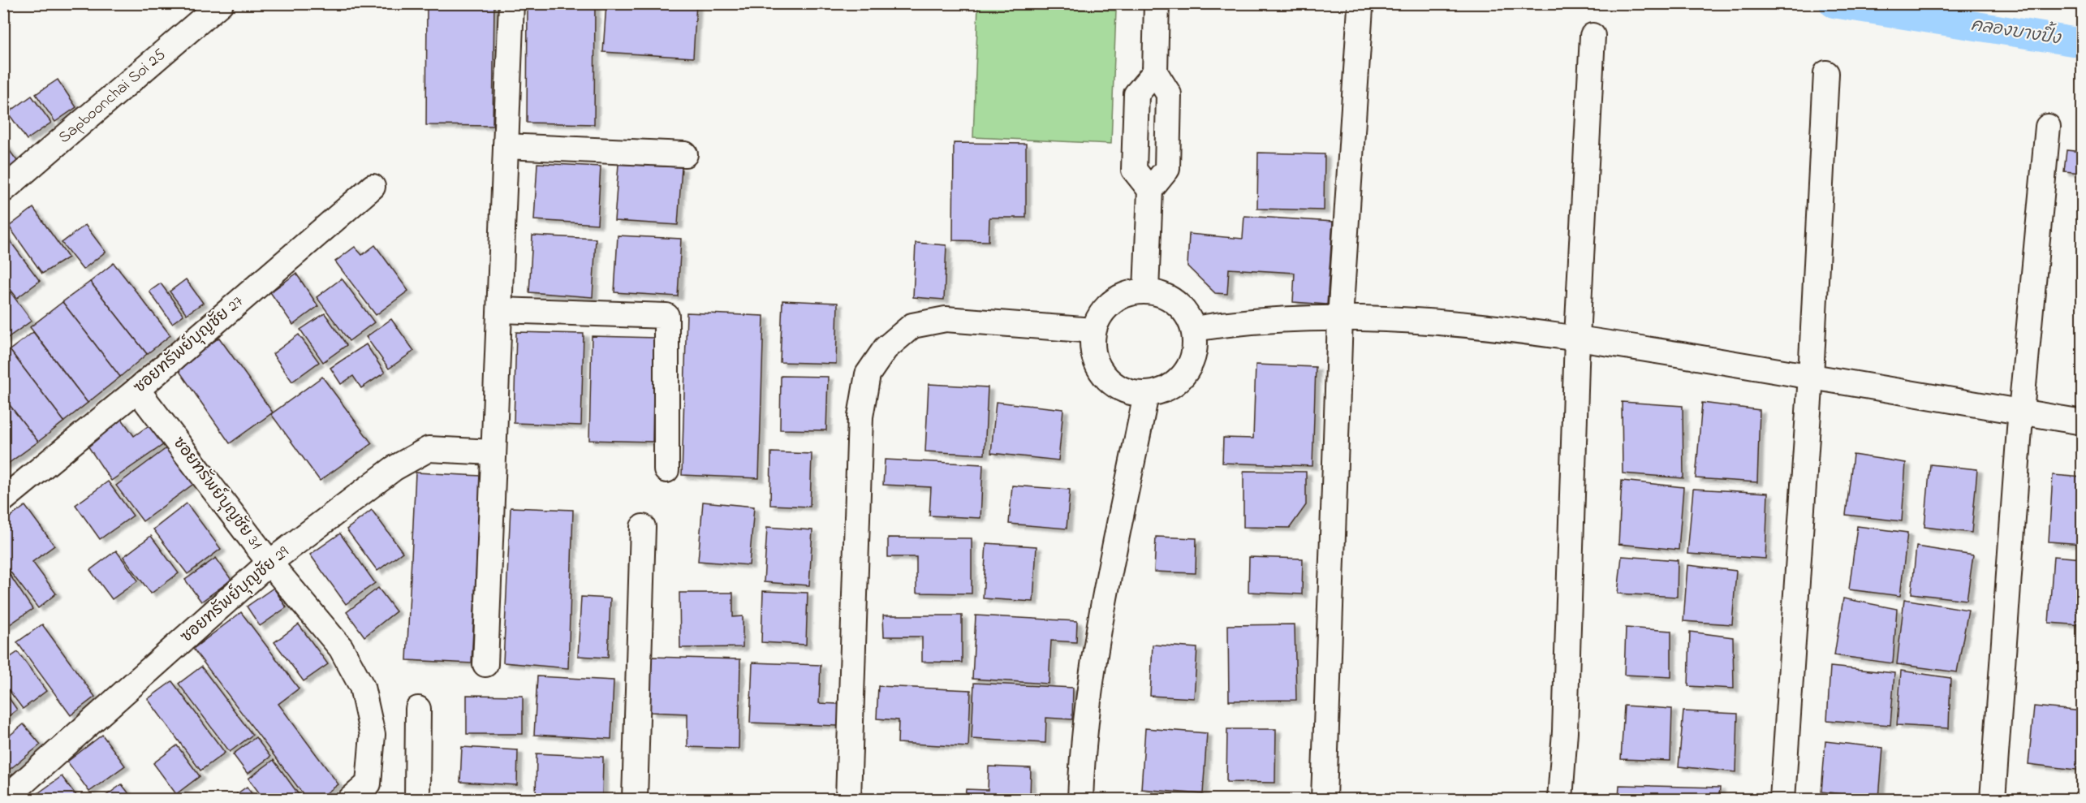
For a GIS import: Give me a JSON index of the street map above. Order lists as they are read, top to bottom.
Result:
{
  "streets": {
    "street": [
      "Sapboonchai Soi 25",
      "ซอยทรัพย์บุญชัย 27",
      "ซอยทรัพย์บุญชัย 31",
      "ซอยทรัพย์บุญชัย 29"
    ]
  },
  "crossings": [
    ["ซอยทรัพย์บุญชัย 27", "ซอยทรัพย์บุญชัย 31"],
    ["ซอยทรัพย์บุญชัย 31", "ซอยทรัพย์บุญชัย 29"]
  ],
  "water": ["คลองบางปิ้ง"]
}
